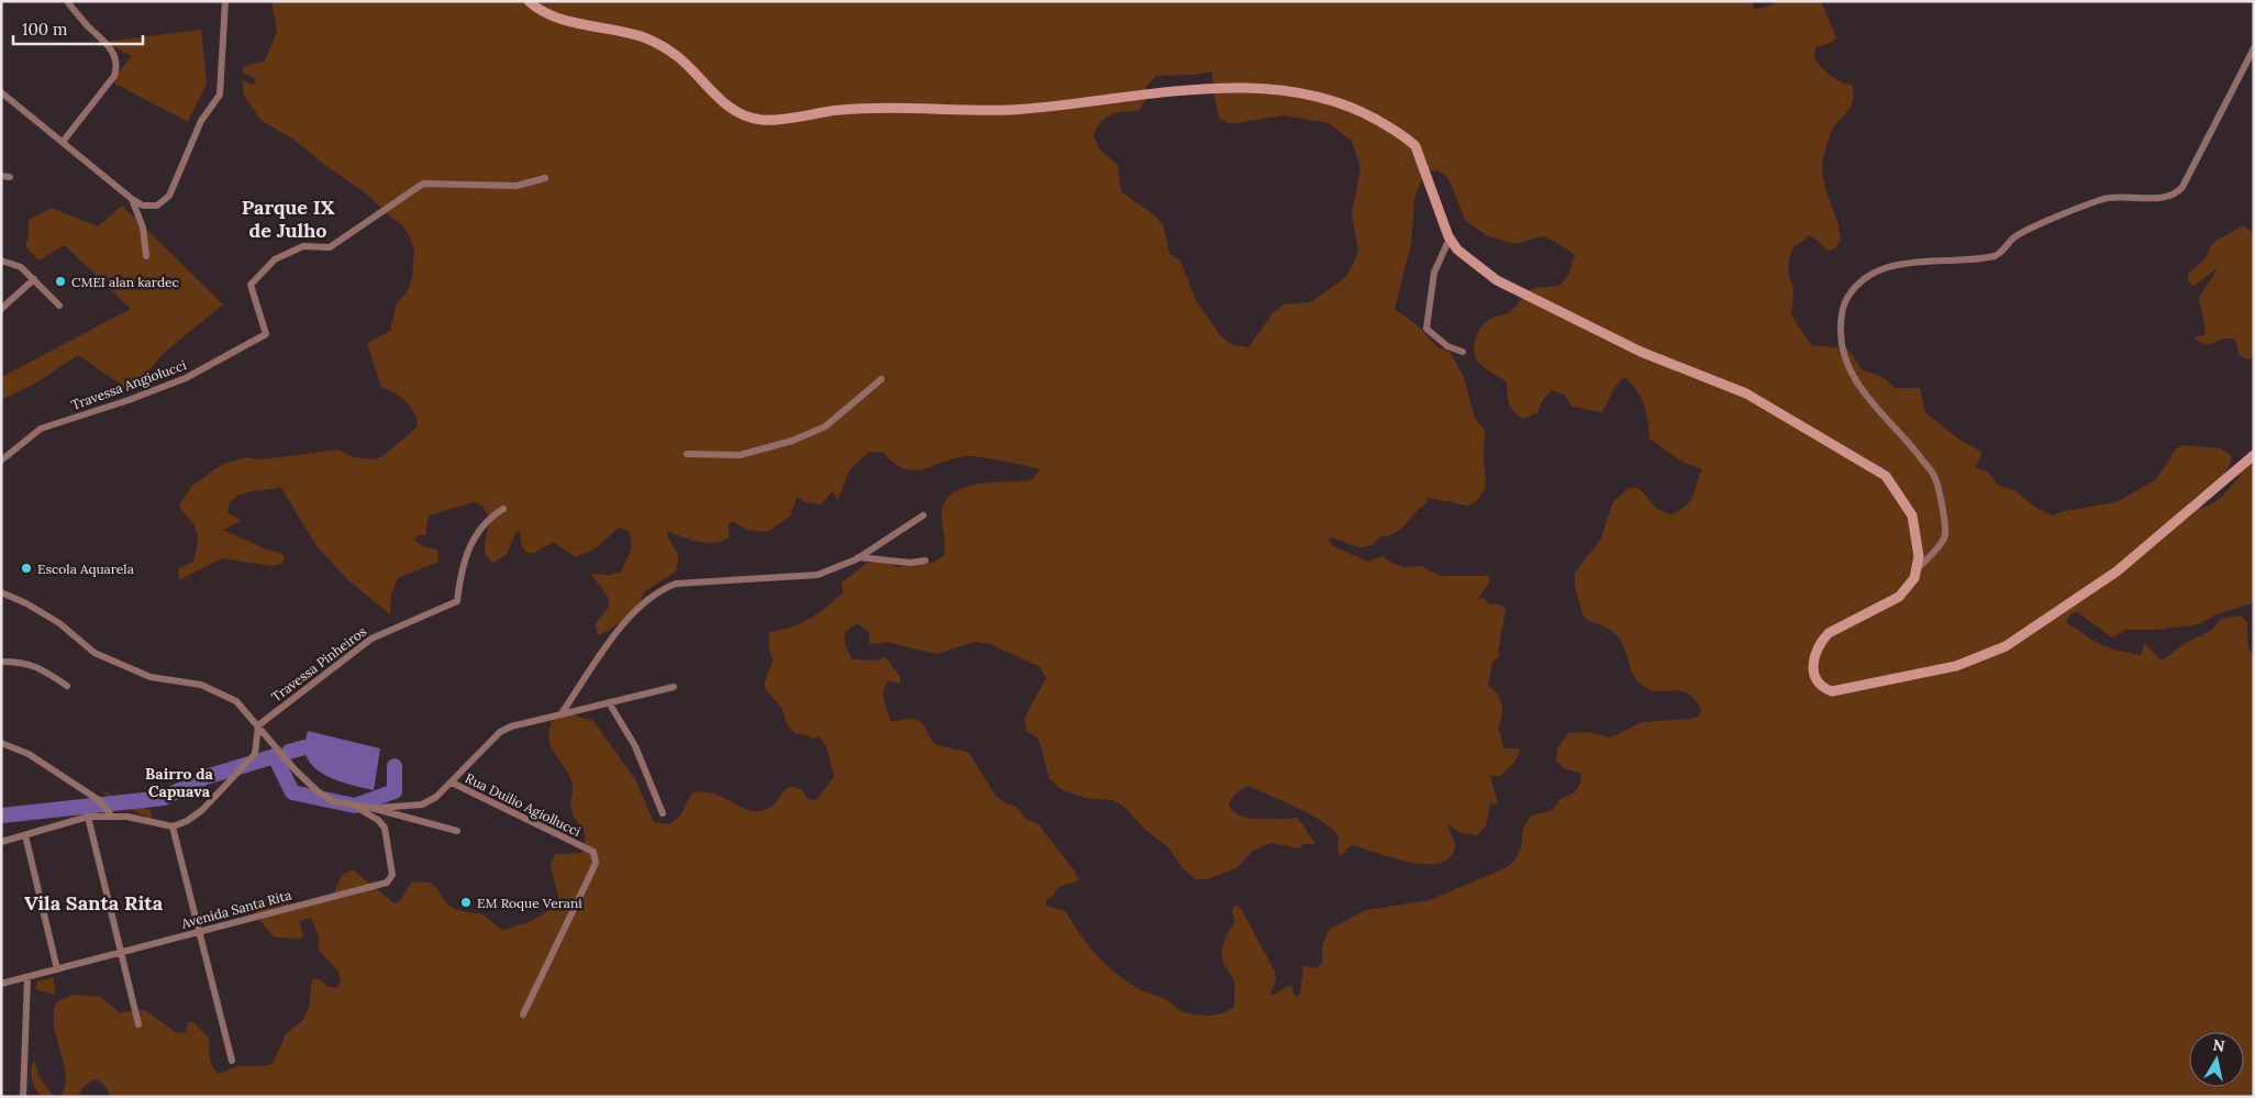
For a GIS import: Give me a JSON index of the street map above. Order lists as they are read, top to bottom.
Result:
{
  "streets": {
    "street": [
      "Travessa Angiolucci",
      "Travessa Pinheiros",
      "Rua Duilio Agiollucci",
      "Avenida Santa Rita"
    ]
  },
  "districts": ["Parque IX de Julho", "Bairro da Capuava", "Vila Santa Rita"],
  "places": ["CMEI alan kardec", "Escola Aquarela", "EM Roque Verani"],
  "scale_bar": "100 m",
  "north": "top"
}
